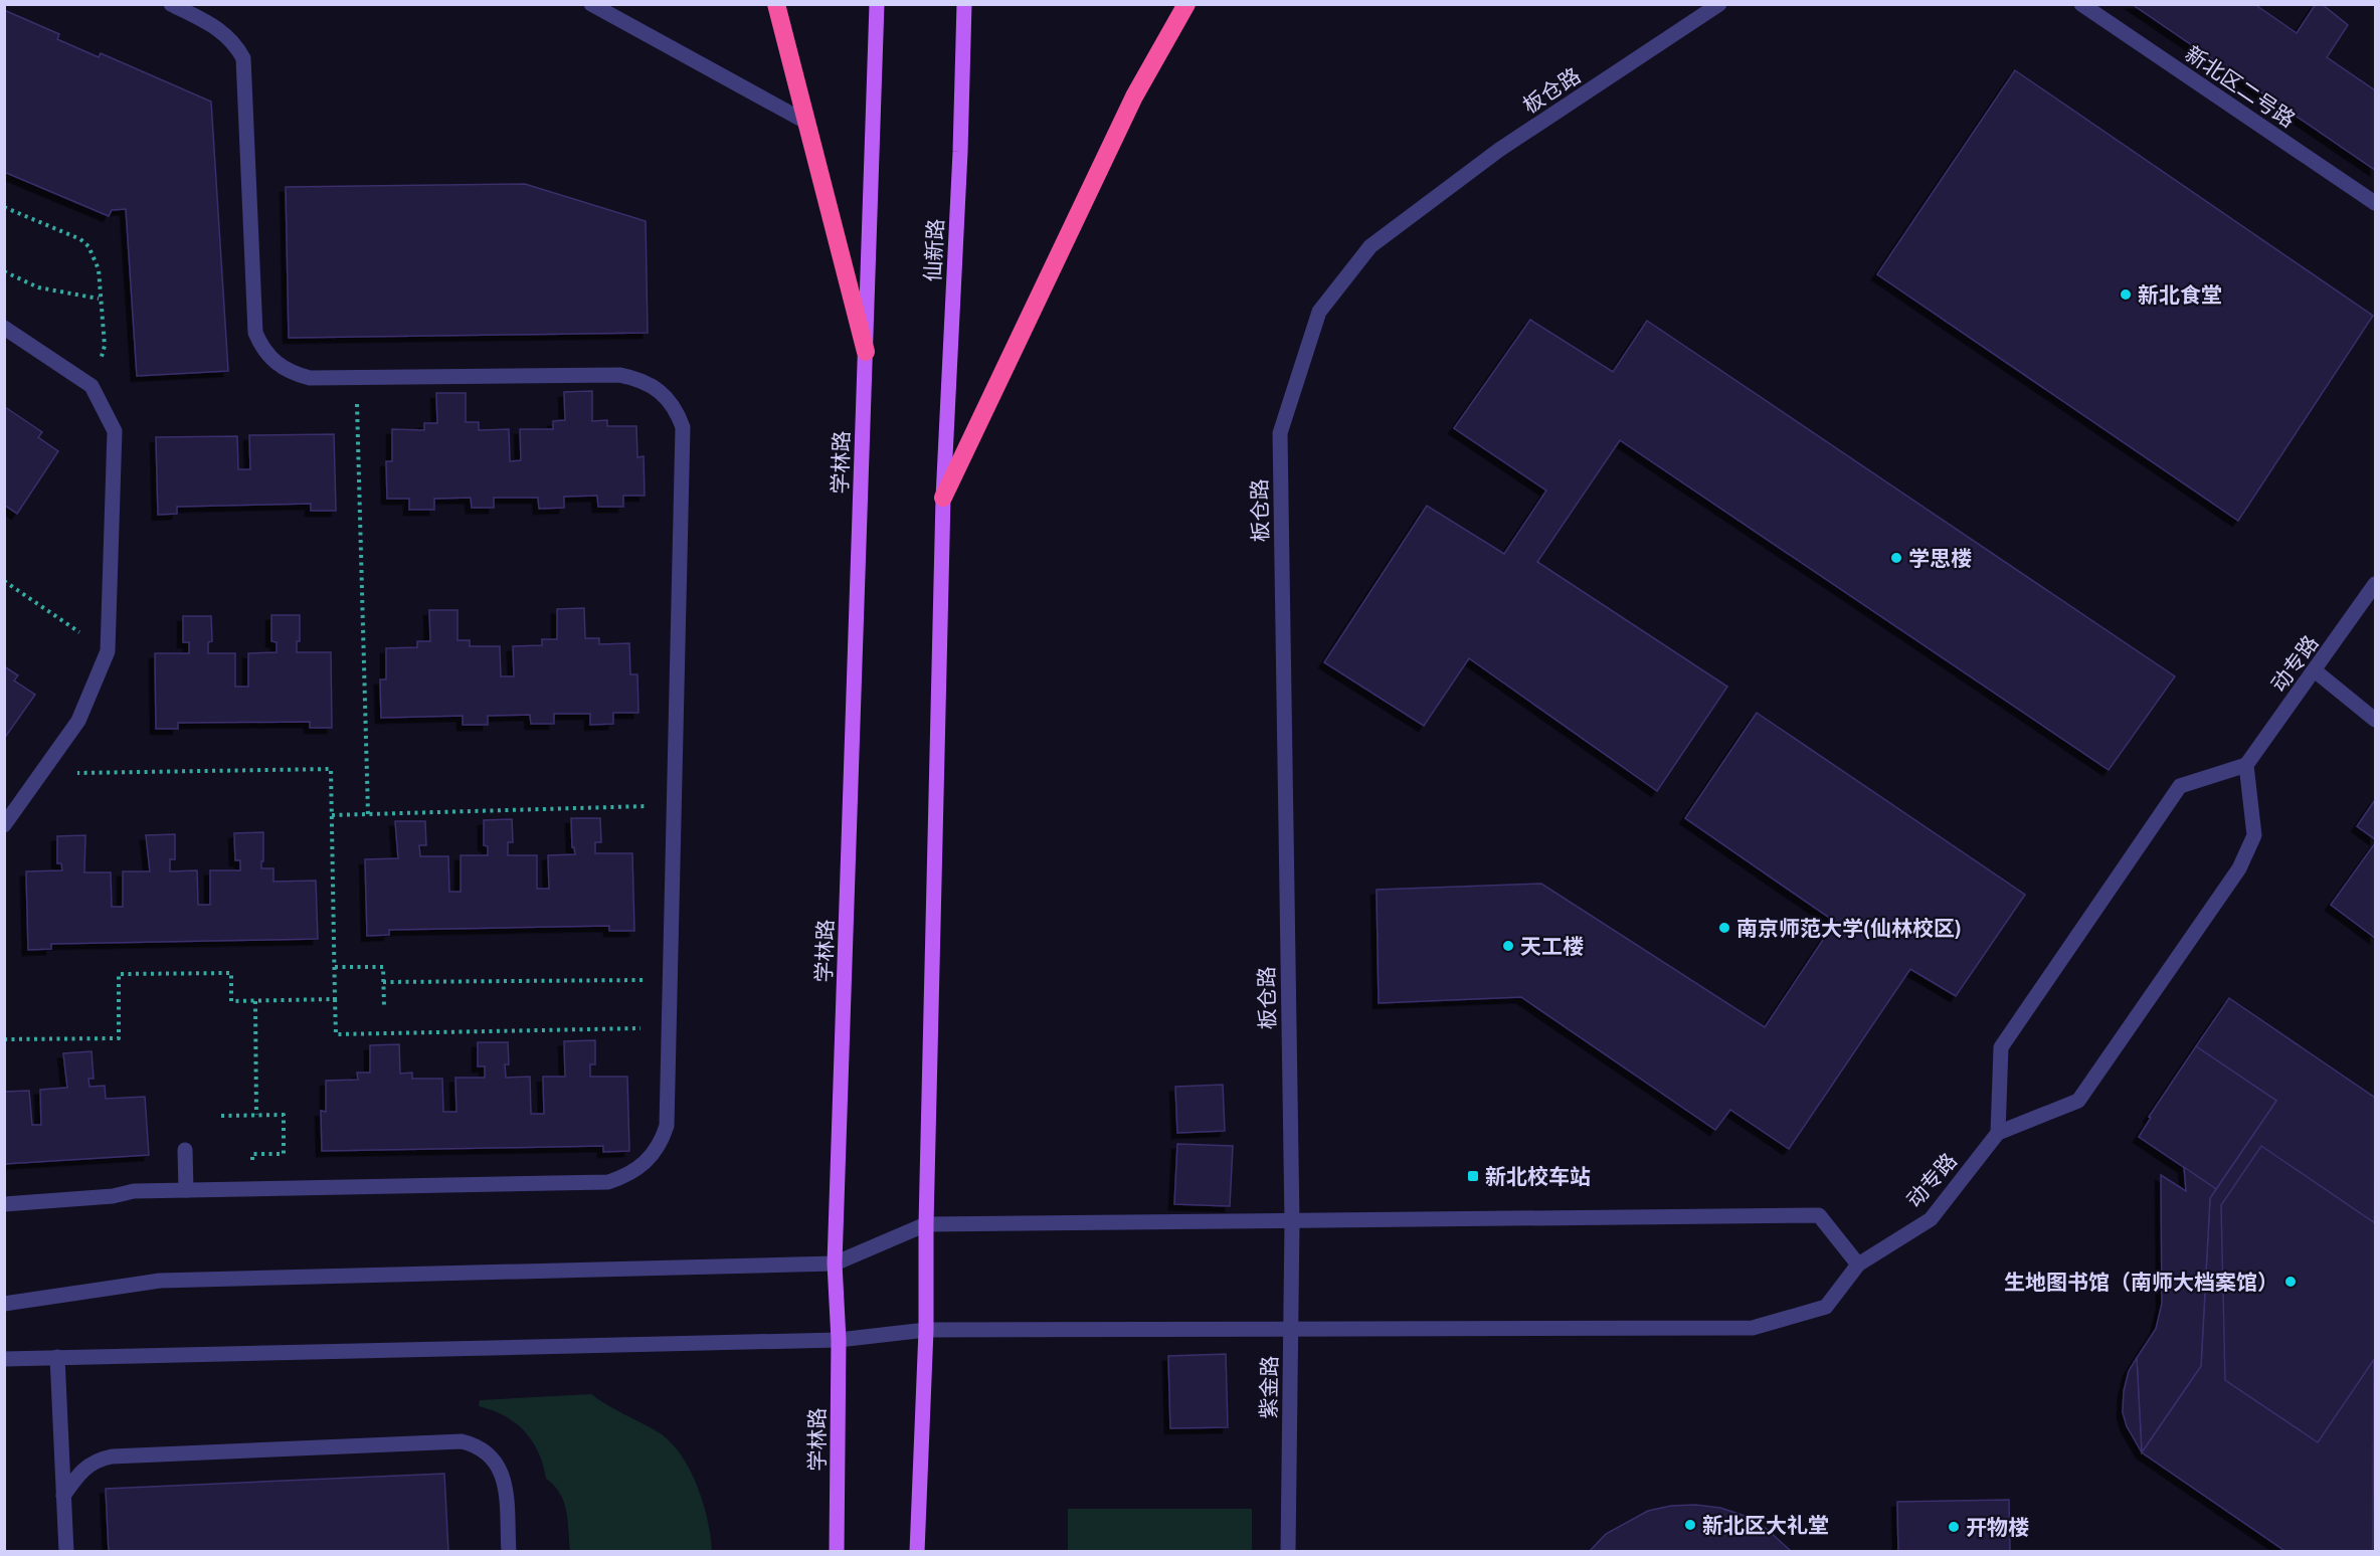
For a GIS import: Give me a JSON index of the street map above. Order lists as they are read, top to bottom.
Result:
{
  "streets": {
    "main road": ["仙新路", "学林路"],
    "street": [
      "新北区二号路",
      "板仓路",
      "动专路",
      "紫金路"
    ]
  },
  "crossings": [
    ["板仓路", "紫金路"]
  ],
  "places": {
    "other": [
      "新北食堂",
      "学思楼",
      "南京师范大学(仙林校区)",
      "天工楼",
      "生地图书馆（南师大档案馆）",
      "新北区大礼堂",
      "开物楼"
    ],
    "transit": ["新北校车站"]
  }
}
